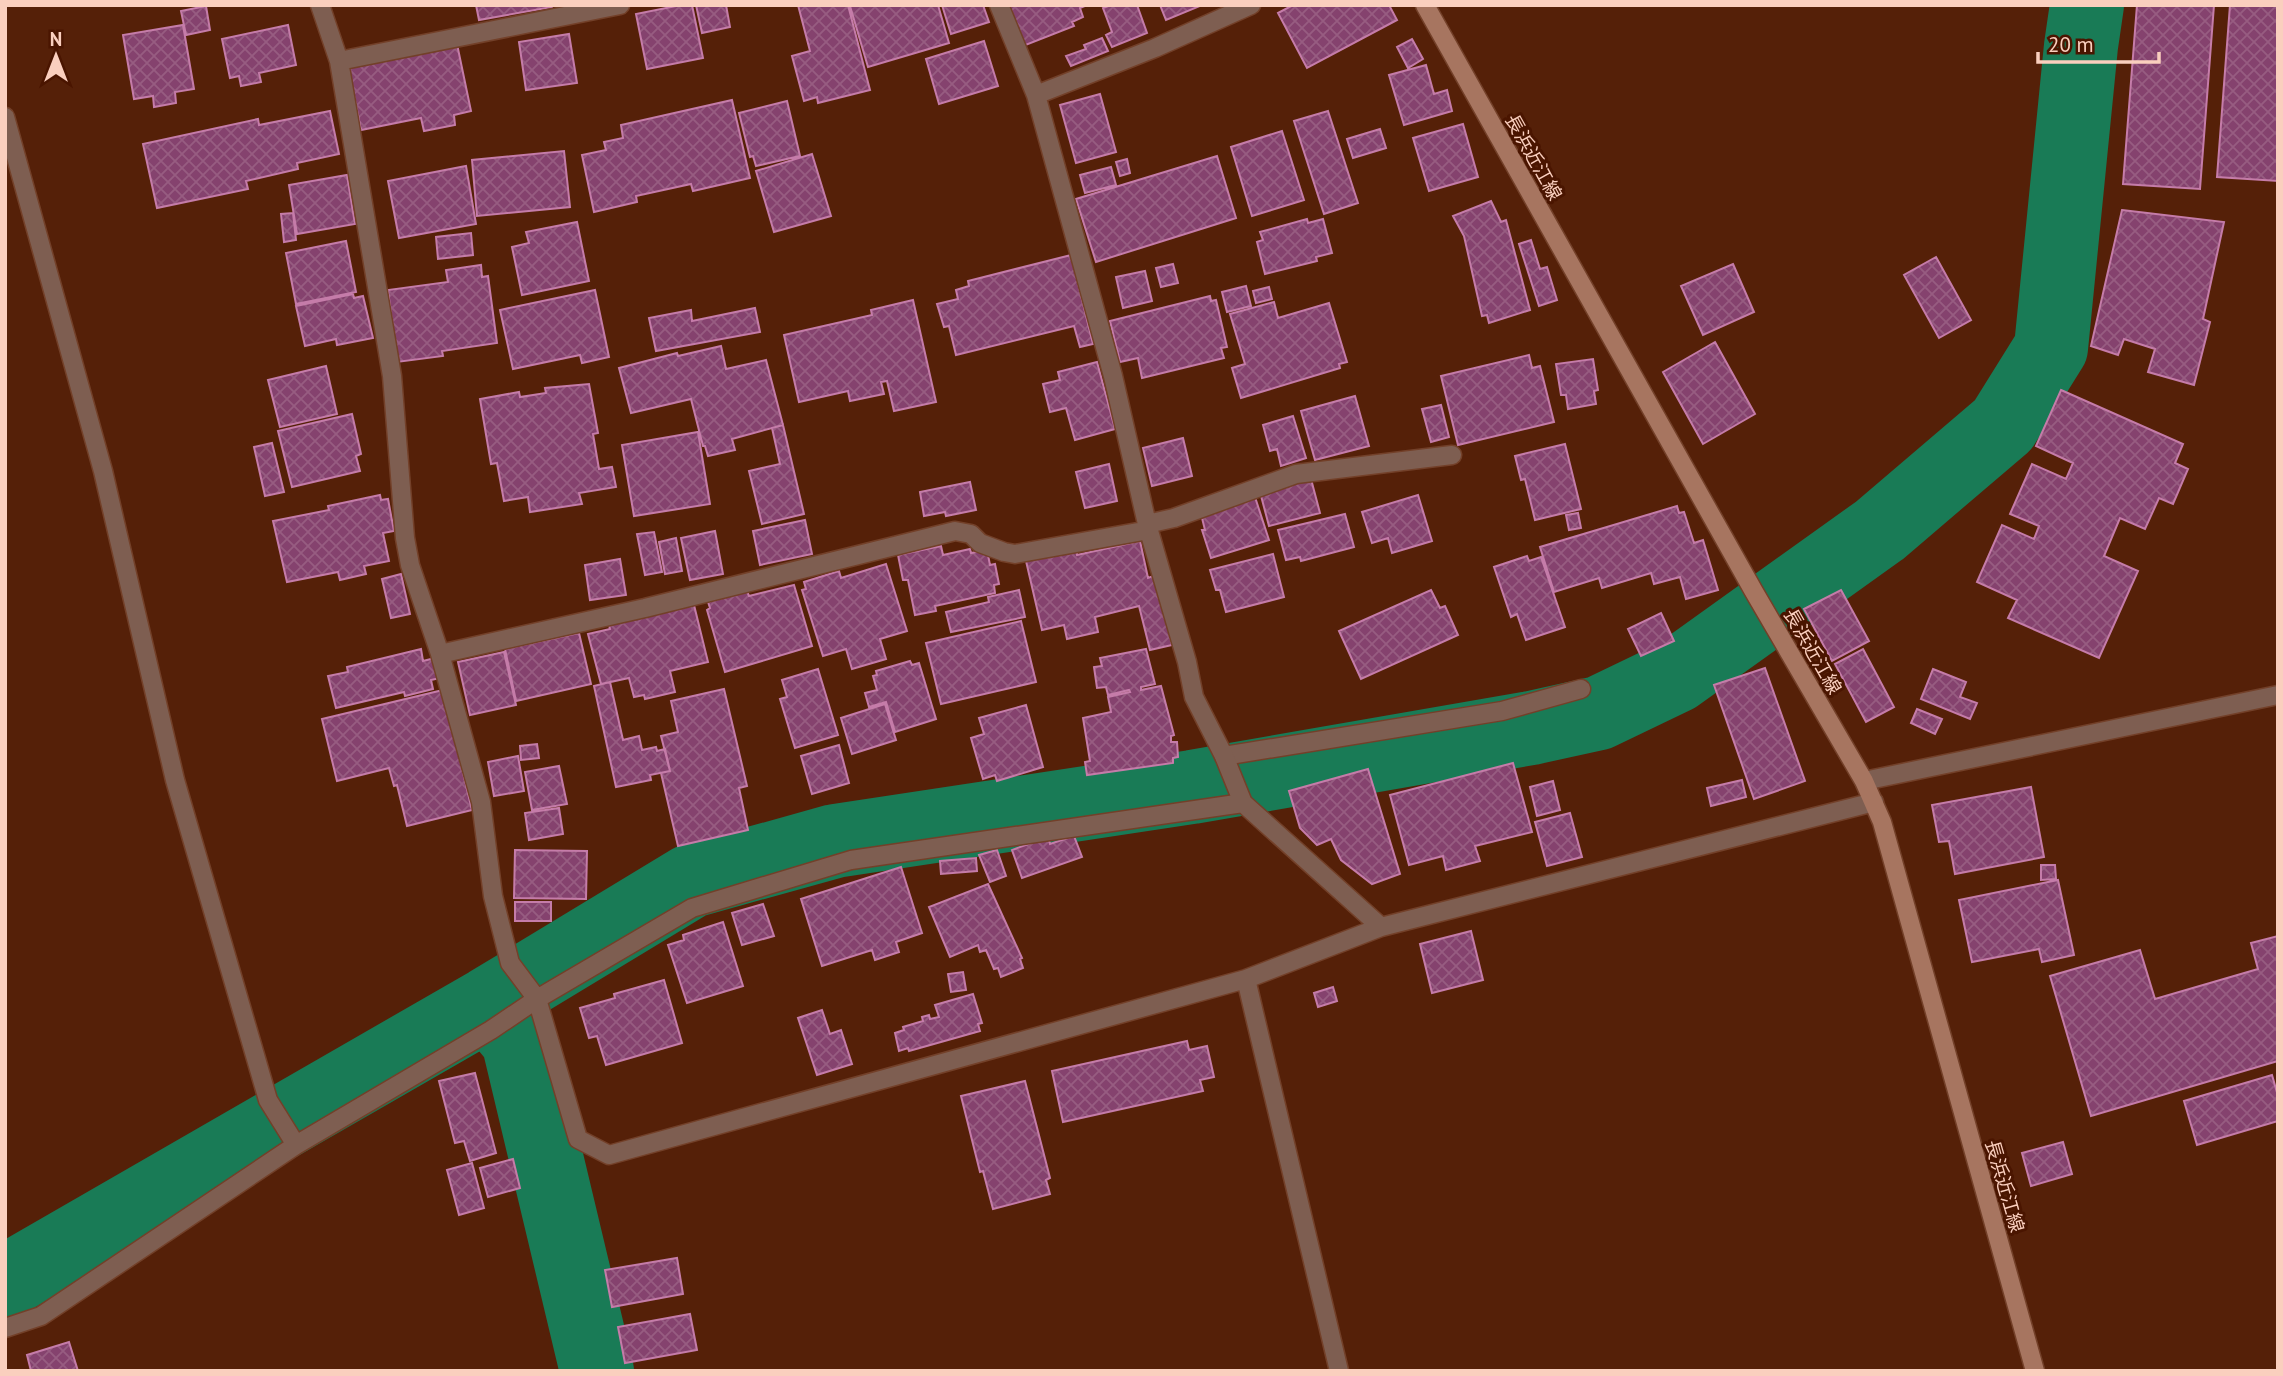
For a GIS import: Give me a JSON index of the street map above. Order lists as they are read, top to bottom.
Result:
{
  "streets": {
    "main road": ["長浜近江線"]
  },
  "scale_bar": "20 m",
  "north": "top"
}
